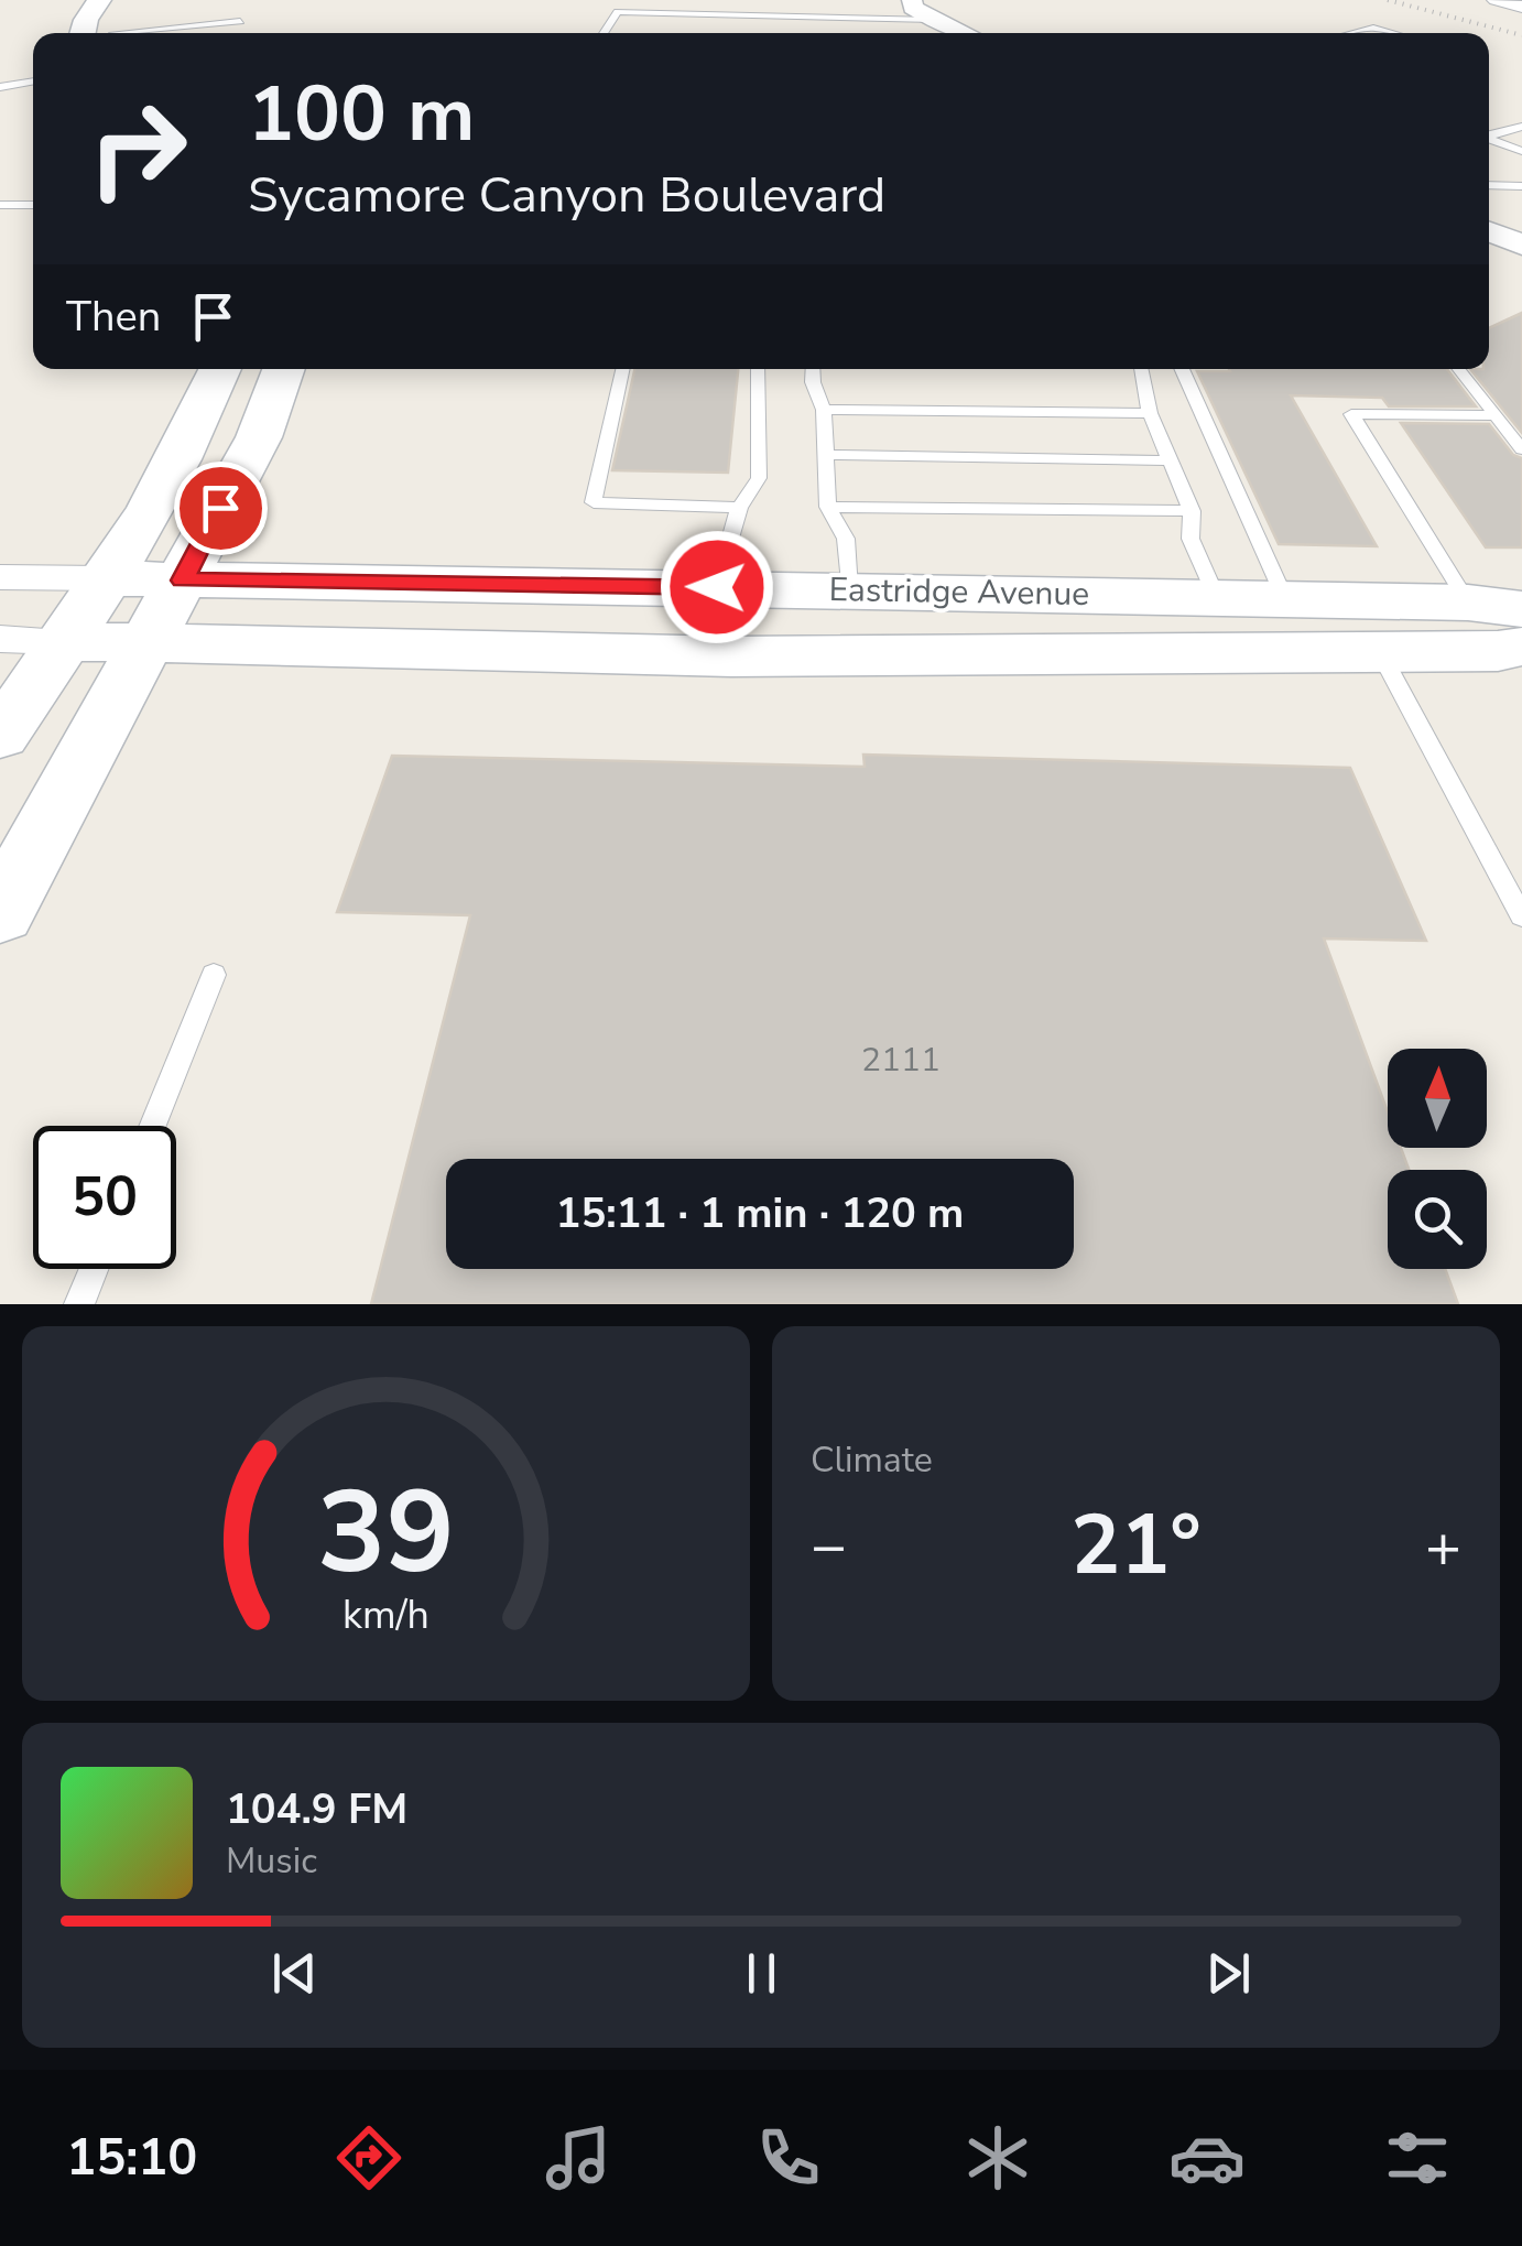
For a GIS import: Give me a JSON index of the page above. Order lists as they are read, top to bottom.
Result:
{
  "streets": {
    "main road": ["Eastridge Avenue"]
  },
  "house_numbers": ["2111"],
  "north": "top",
  "page": {
    "turn": ["100 m", "Sycamore Canyon Boulevard"],
    "then": "Then",
    "limit": "50",
    "trip": "15:11 · 1 min · 120 m",
    "tile": "Climate",
    "heat": ["−", "21°", "+"],
    "song": ["104.9 FM", "Music"],
    "tabs": "15:10",
    "gauge": ["39", "km/h"]
  }
}
